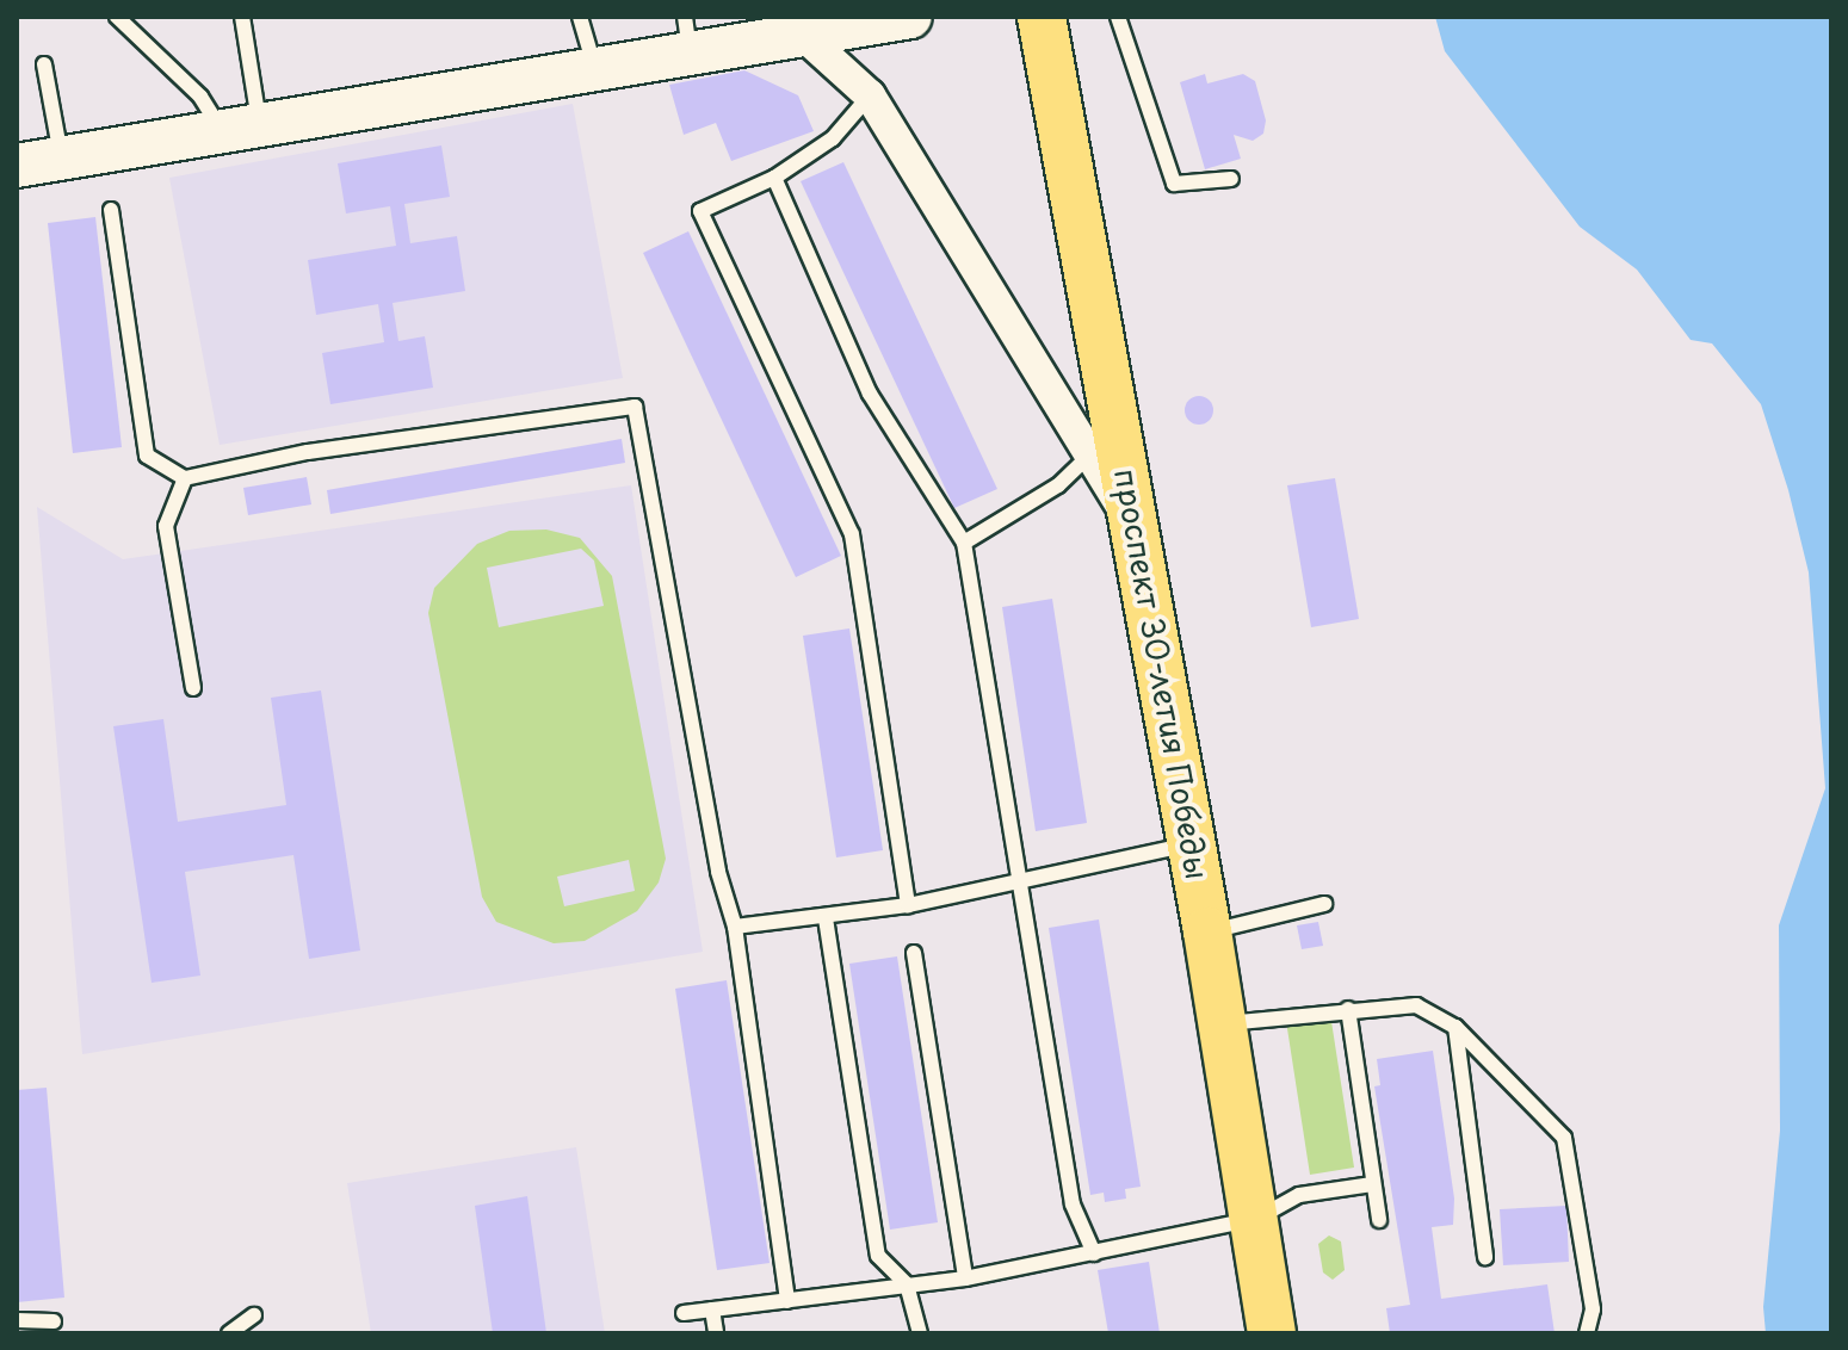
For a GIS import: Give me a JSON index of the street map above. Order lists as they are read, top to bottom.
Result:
{
  "streets": {
    "main road": ["проспект 30-летия Победы"]
  }
}
